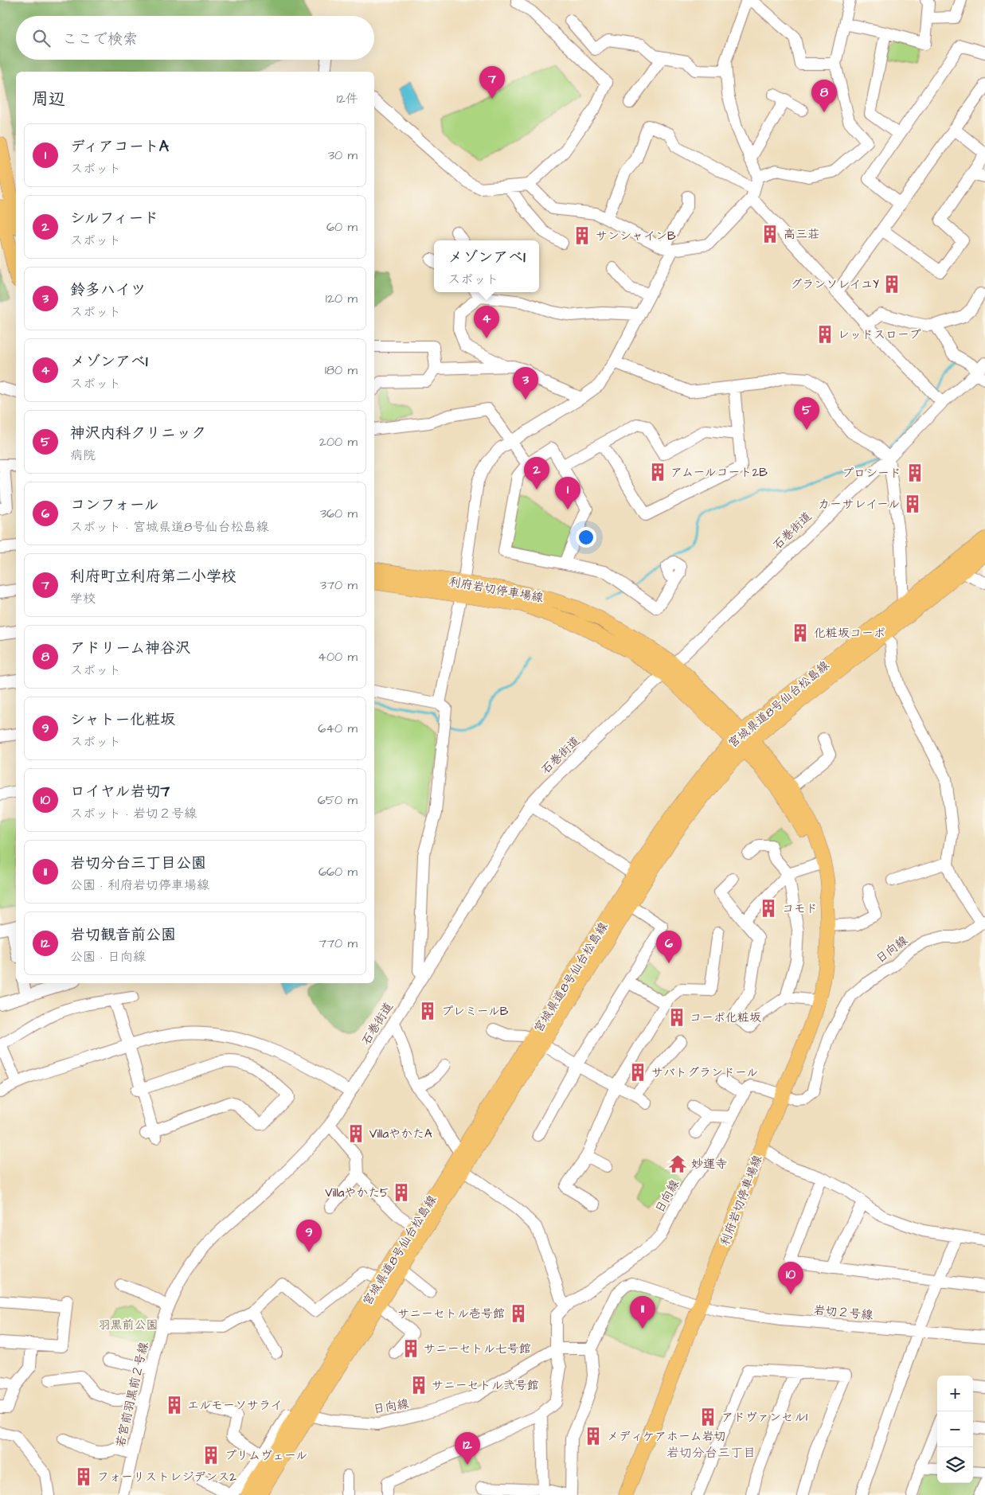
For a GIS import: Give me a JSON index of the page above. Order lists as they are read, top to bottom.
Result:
{
  "streets": {
    "main road": ["利府岩切停車場線", "宮城県道8号仙台松島線"],
    "street": [
      "石巻街道",
      "日向線",
      "岩切２号線",
      "若宮前羽黒前２号線"
    ]
  },
  "crossings": [
    ["石巻街道", "利府岩切停車場線"],
    ["石巻街道", "若宮前羽黒前２号線"],
    ["利府岩切停車場線", "宮城県道8号仙台松島線"],
    ["利府岩切停車場線", "日向線"],
    ["利府岩切停車場線", "岩切２号線"],
    ["宮城県道8号仙台松島線", "日向線"]
  ],
  "districts": ["岩切分台三丁目"],
  "parks": ["羽黒前公園"],
  "places": {
    "building": [
      "高三荘",
      "サンシャインB",
      "グランソレイユY",
      "レッドスロープ",
      "アムールコート2B",
      "プロシード",
      "カーサレイール",
      "化粧坂コーポ",
      "コモド",
      "プレミールB",
      "コーポ化粧坂",
      "サバトグランドール",
      "VillaやかたA",
      "Villaやかた5",
      "サニーセトル壱号館",
      "サニーセトル七号館",
      "サニーセトル弐号館",
      "エルモーソサライ",
      "アドヴァンセル1",
      "メディケアホーム岩切",
      "プリムヴェール",
      "フォーリストレジデンス2"
    ],
    "temple": ["妙運寺"]
  },
  "page": {
    "search": "ここで検索",
    "pins": [
      "7",
      "8",
      "4",
      "3",
      "5",
      "2",
      "1",
      "6",
      "9",
      "10",
      "11",
      "12"
    ],
    "heading": ["周辺", "12件"],
    "list": [
      {
        "mark": "1",
        "name": "ディアコートA",
        "note": "スポット",
        "value": "30 m"
      },
      {
        "mark": "2",
        "name": "シルフィード",
        "note": "スポット",
        "value": "60 m"
      },
      {
        "mark": "3",
        "name": "鈴多ハイツ",
        "note": "スポット",
        "value": "120 m"
      },
      {
        "mark": "4",
        "name": "メゾンアベ1",
        "note": "スポット",
        "value": "180 m"
      },
      {
        "mark": "5",
        "name": "神沢内科クリニック",
        "note": "病院",
        "value": "200 m"
      },
      {
        "mark": "6",
        "name": "コンフォール",
        "note": "スポット · 宮城県道8号仙台松島線",
        "value": "360 m"
      },
      {
        "mark": "7",
        "name": "利府町立利府第二小学校",
        "note": "学校",
        "value": "370 m"
      },
      {
        "mark": "8",
        "name": "アドリーム神谷沢",
        "note": "スポット",
        "value": "400 m"
      },
      {
        "mark": "9",
        "name": "シャトー化粧坂",
        "note": "スポット",
        "value": "640 m"
      },
      {
        "mark": "10",
        "name": "ロイヤル岩切7",
        "note": "スポット · 岩切２号線",
        "value": "650 m"
      },
      {
        "mark": "11",
        "name": "岩切分台三丁目公園",
        "note": "公園 · 利府岩切停車場線",
        "value": "660 m"
      },
      {
        "mark": "12",
        "name": "岩切観音前公園",
        "note": "公園 · 日向線",
        "value": "770 m"
      }
    ],
    "popup": ["メゾンアベ1", "スポット"],
    "map_buttons": ["+", "−"]
  }
}
